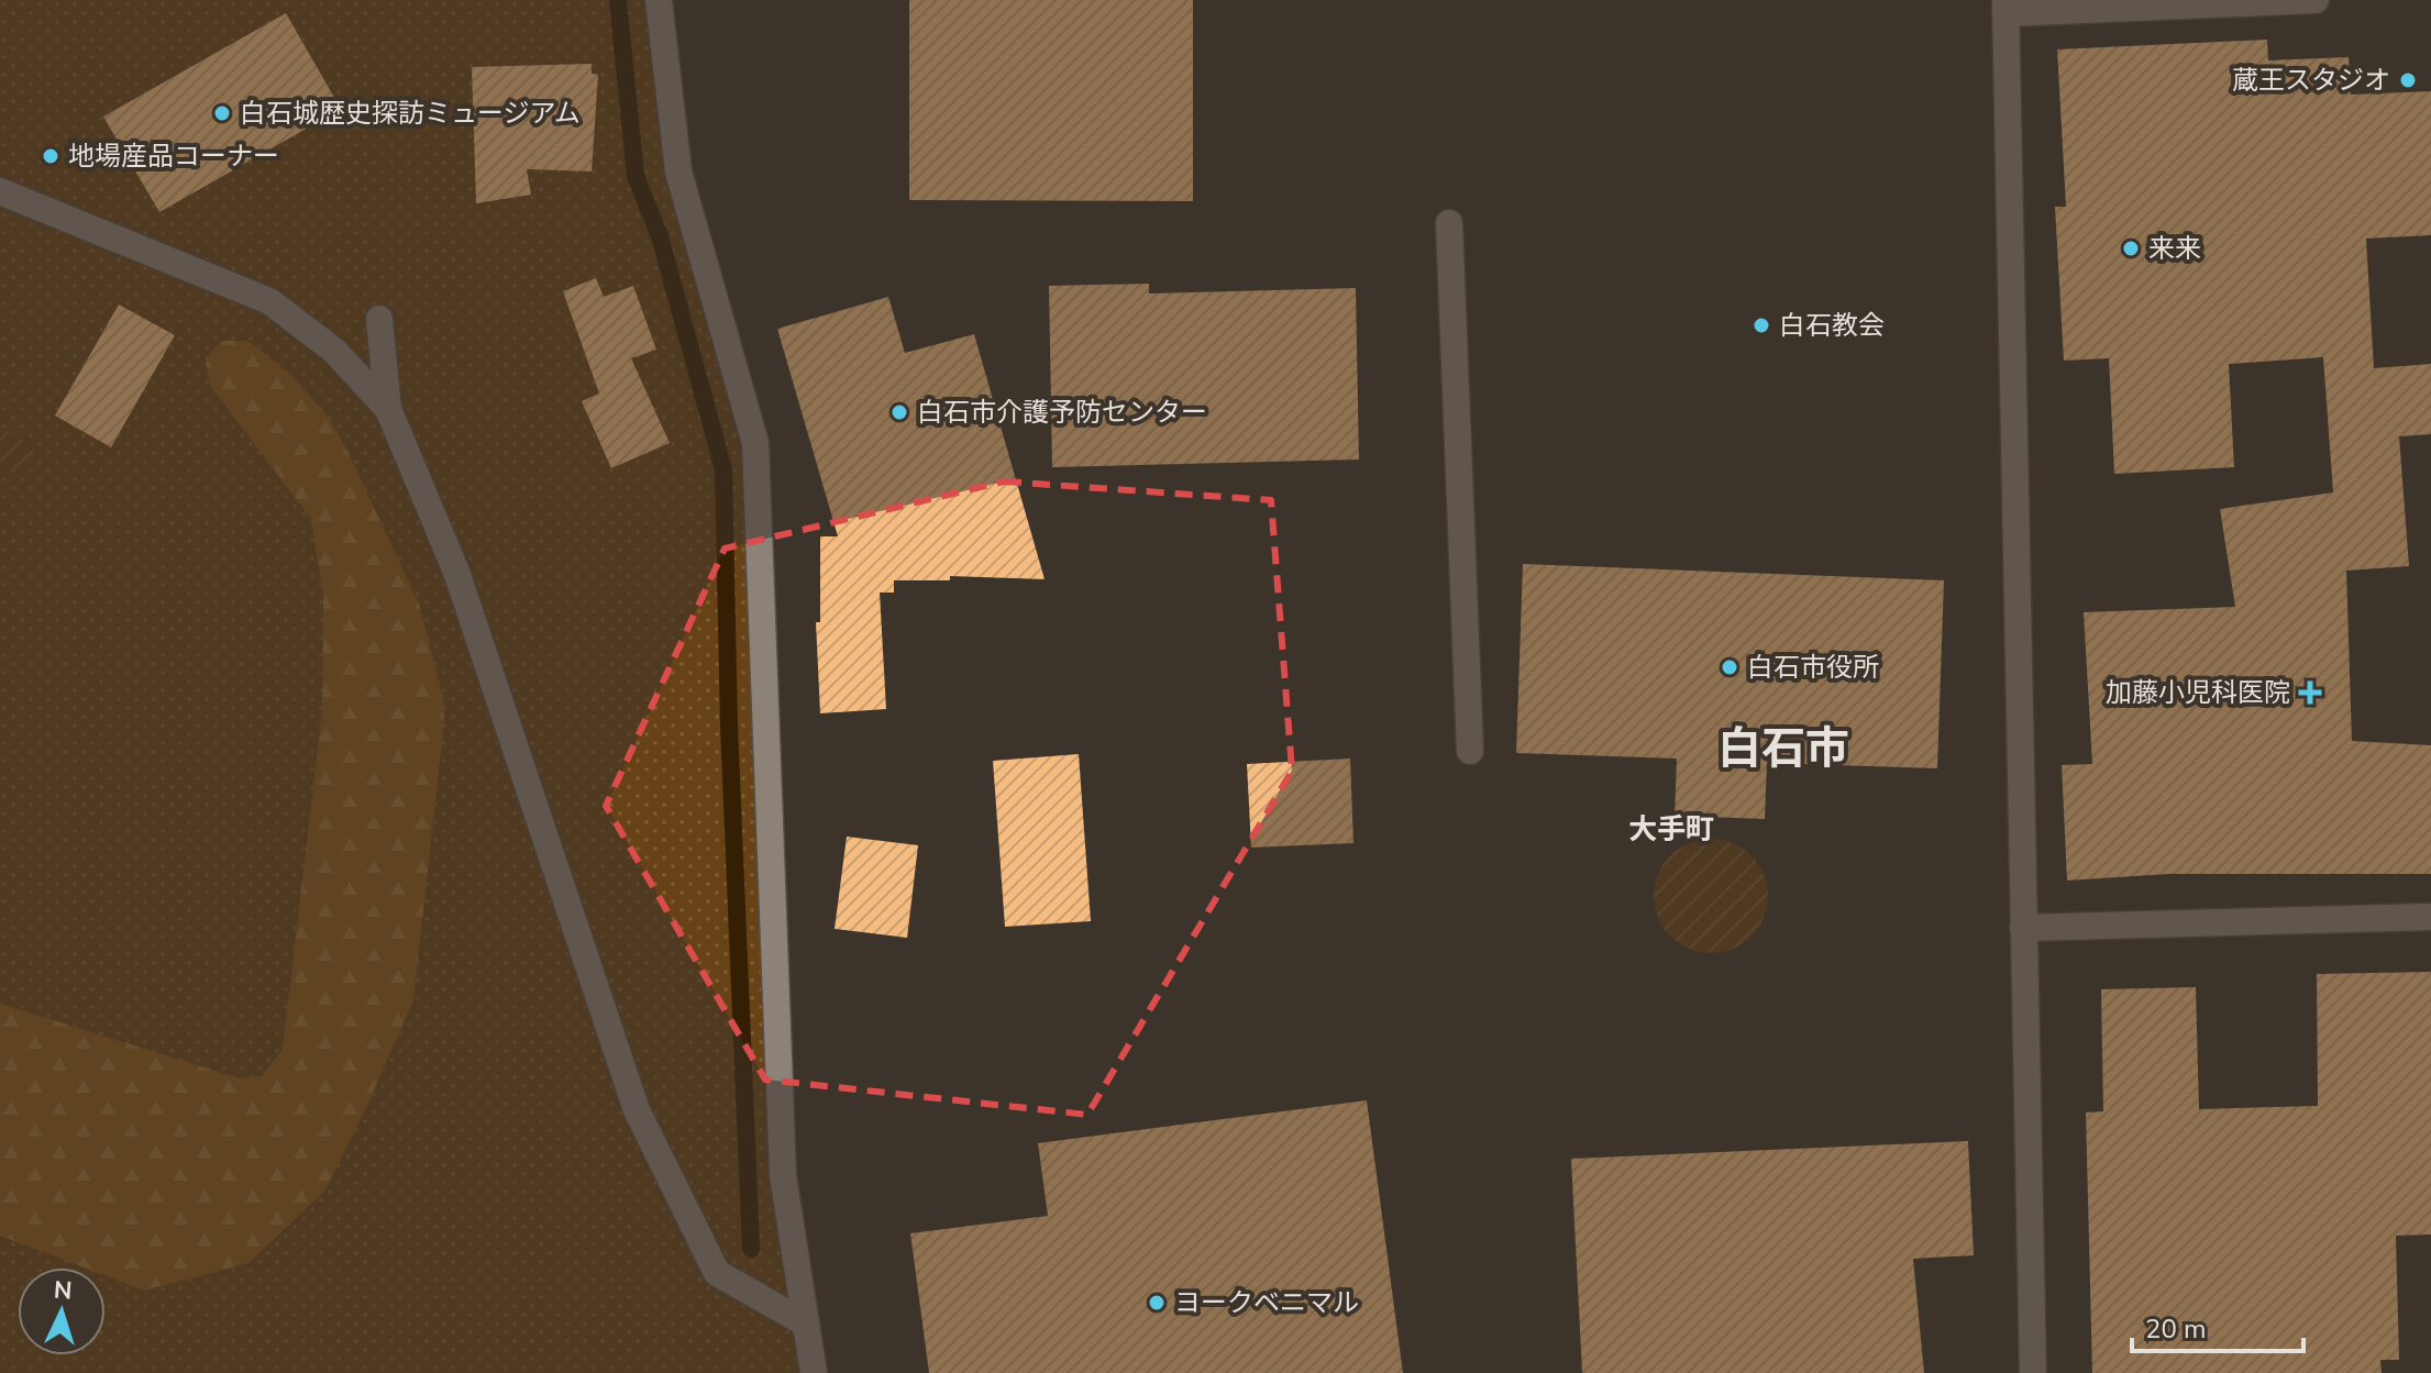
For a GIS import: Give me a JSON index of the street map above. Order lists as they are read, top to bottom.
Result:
{
  "districts": ["白石市", "大手町"],
  "places": {
    "other": [
      "蔵王スタジオ",
      "白石城歴史探訪ミュージアム",
      "地場産品コーナー",
      "来来",
      "白石教会",
      "白石市介護予防センター",
      "白石市役所",
      "ヨークベニマル"
    ],
    "health": ["加藤小児科医院"]
  },
  "scale_bar": "20 m",
  "north": "top"
}
